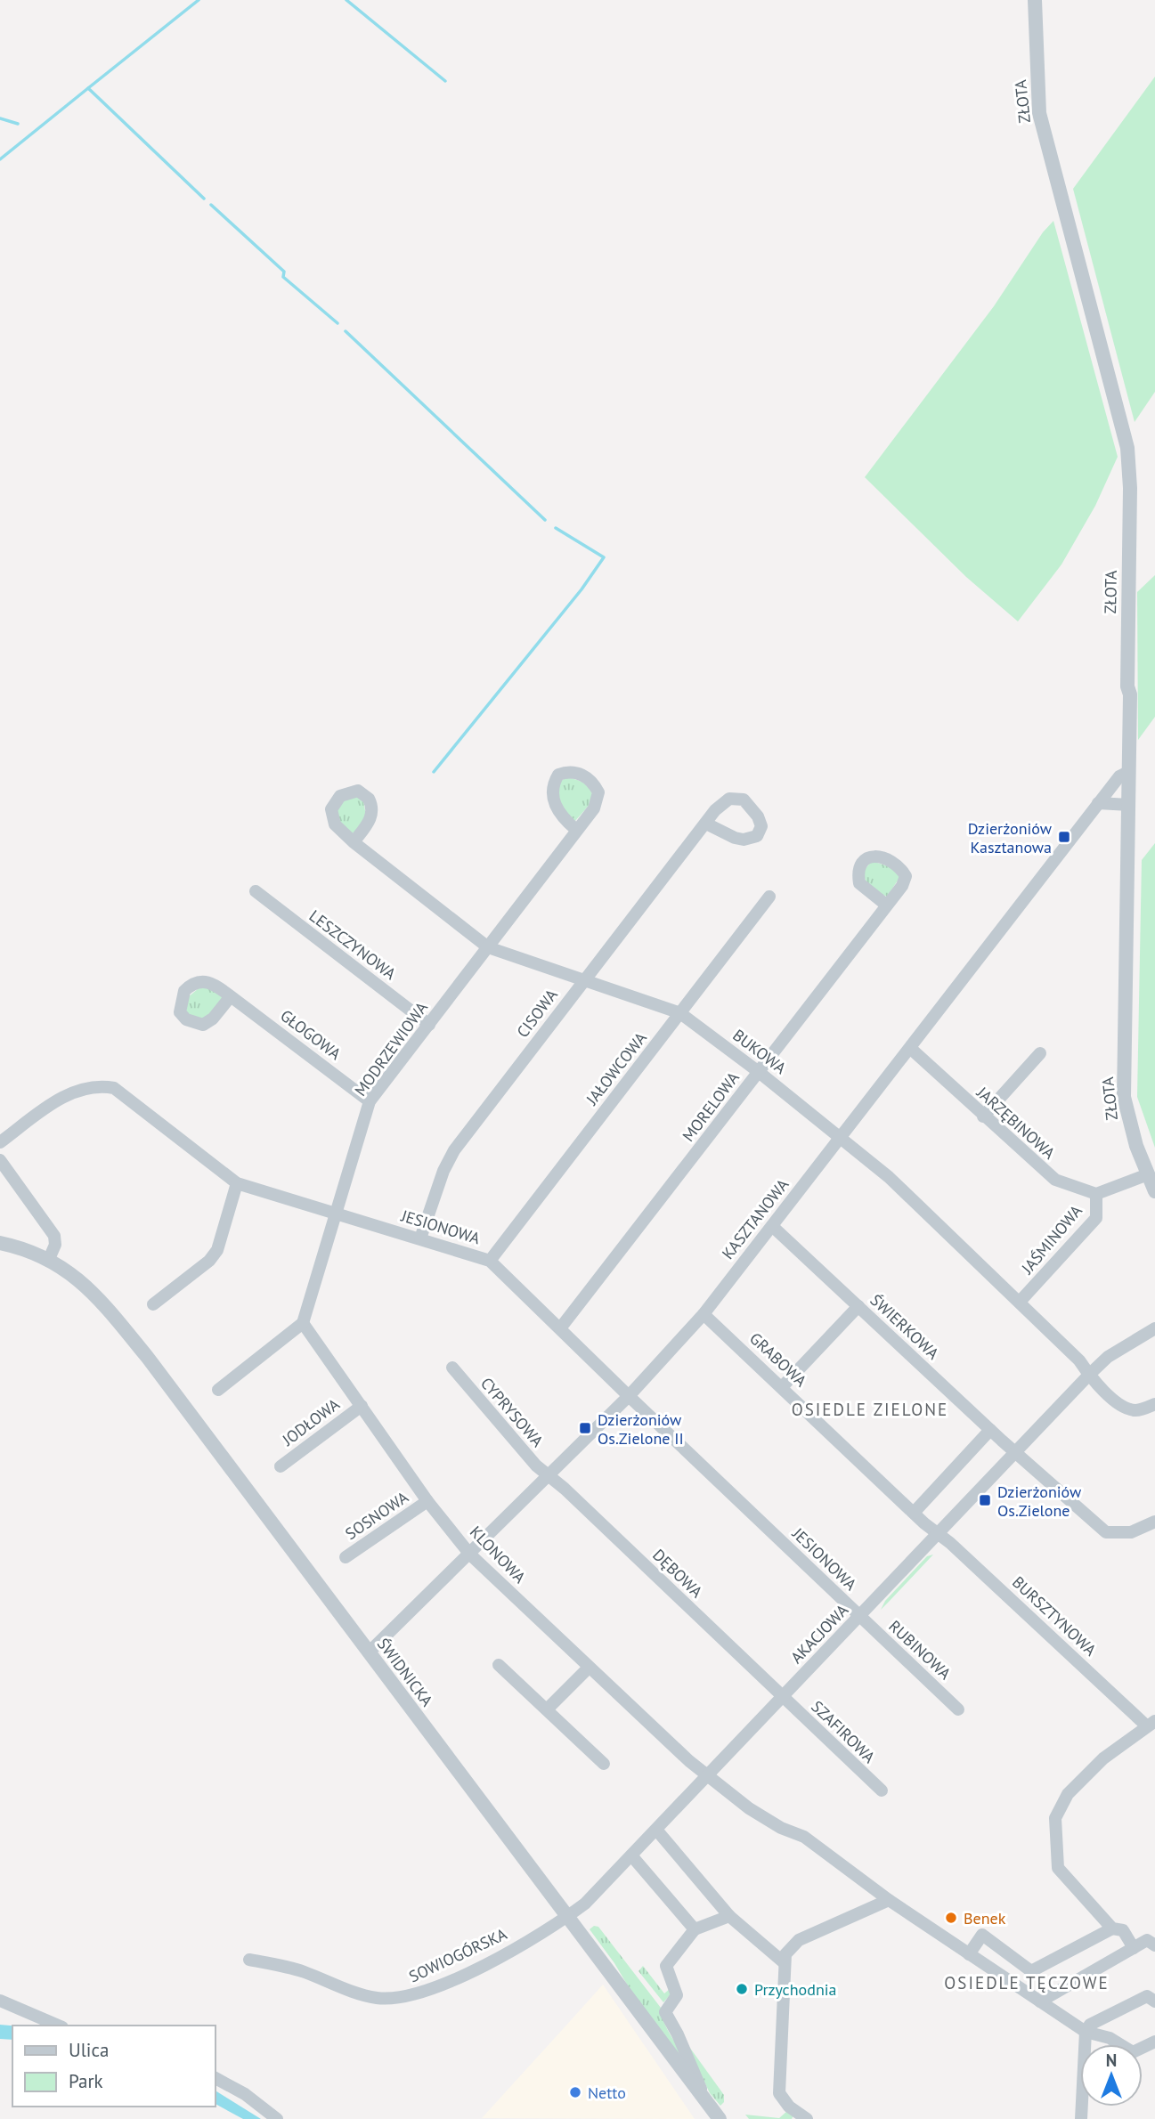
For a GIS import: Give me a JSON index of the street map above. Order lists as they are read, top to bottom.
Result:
{
  "streets": {
    "street": [
      "ZŁOTA",
      "LESZCZYNOWA",
      "CISOWA",
      "GŁOGOWA",
      "MODRZEWIOWA",
      "BUKOWA",
      "JAŁOWCOWA",
      "MORELOWA",
      "JARZĘBINOWA",
      "KASZTANOWA",
      "JESIONOWA",
      "JAŚMINOWA",
      "ŚWIERKOWA",
      "GRABOWA",
      "CYPRYSOWA",
      "JODŁOWA",
      "SOSNOWA",
      "KLONOWA",
      "DĘBOWA",
      "BURSZTYNOWA",
      "AKACJOWA",
      "RUBINOWA",
      "ŚWIDNICKA",
      "SZAFIROWA",
      "SOWIOGÓRSKA"
    ]
  },
  "crossings": [
    ["ZŁOTA", "KASZTANOWA"],
    ["LESZCZYNOWA", "MODRZEWIOWA"],
    ["CISOWA", "BUKOWA"],
    ["CISOWA", "JESIONOWA"],
    ["GŁOGOWA", "MODRZEWIOWA"],
    ["MODRZEWIOWA", "BUKOWA"],
    ["MODRZEWIOWA", "JESIONOWA"],
    ["MODRZEWIOWA", "KLONOWA"],
    ["BUKOWA", "JAŁOWCOWA"],
    ["BUKOWA", "MORELOWA"],
    ["BUKOWA", "KASZTANOWA"],
    ["BUKOWA", "JAŚMINOWA"],
    ["BUKOWA", "AKACJOWA"],
    ["JAŁOWCOWA", "JESIONOWA"],
    ["MORELOWA", "JESIONOWA"],
    ["JARZĘBINOWA", "KASZTANOWA"],
    ["JARZĘBINOWA", "JAŚMINOWA"],
    ["KASZTANOWA", "JESIONOWA"],
    ["KASZTANOWA", "ŚWIERKOWA"],
    ["KASZTANOWA", "GRABOWA"],
    ["KASZTANOWA", "CYPRYSOWA"],
    ["KASZTANOWA", "KLONOWA"],
    ["KASZTANOWA", "DĘBOWA"],
    ["KASZTANOWA", "ŚWIDNICKA"],
    ["JESIONOWA", "AKACJOWA"],
    ["JESIONOWA", "RUBINOWA"],
    ["ŚWIERKOWA", "AKACJOWA"],
    ["GRABOWA", "BURSZTYNOWA"],
    ["GRABOWA", "AKACJOWA"],
    ["CYPRYSOWA", "DĘBOWA"],
    ["JODŁOWA", "KLONOWA"],
    ["SOSNOWA", "KLONOWA"],
    ["KLONOWA", "AKACJOWA"],
    ["DĘBOWA", "AKACJOWA"],
    ["DĘBOWA", "SZAFIROWA"],
    ["BURSZTYNOWA", "AKACJOWA"],
    ["AKACJOWA", "RUBINOWA"],
    ["AKACJOWA", "ŚWIDNICKA"],
    ["AKACJOWA", "SZAFIROWA"],
    ["AKACJOWA", "SOWIOGÓRSKA"],
    ["ŚWIDNICKA", "SOWIOGÓRSKA"]
  ],
  "districts": ["OSIEDLE ZIELONE", "OSIEDLE TĘCZOWE"],
  "places": {
    "transit": ["Dzierżoniów Kasztanowa", "Dzierżoniów Os.Zielone II", "Dzierżoniów Os.Zielone"],
    "other": ["Benek", "Przychodnia", "Netto"]
  },
  "legend": ["Ulica", "Park"],
  "north": "top"
}
